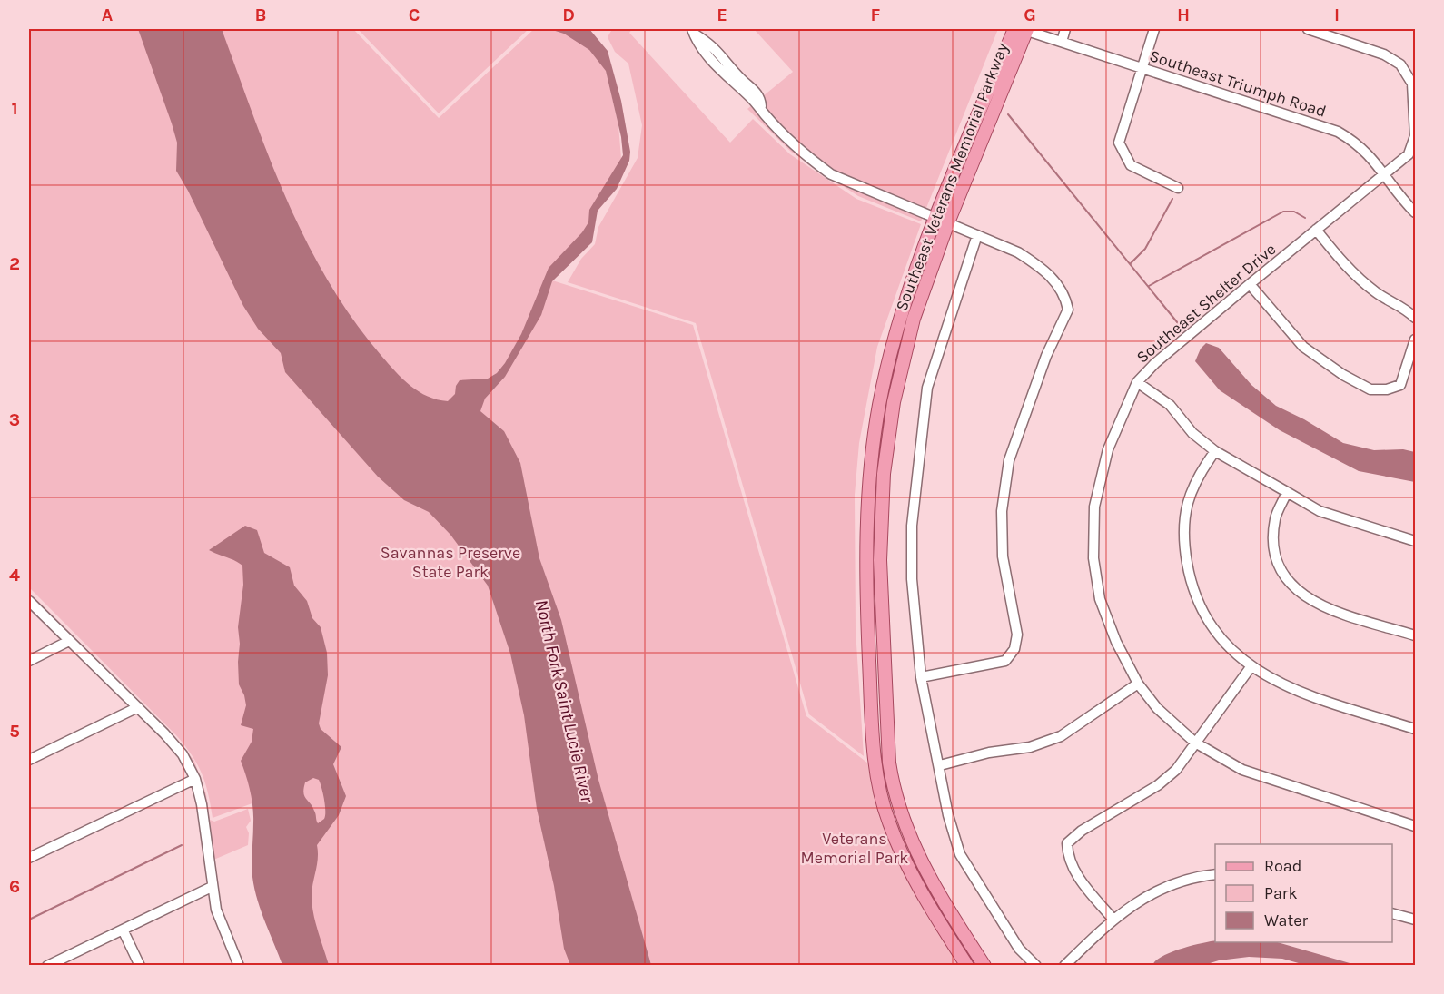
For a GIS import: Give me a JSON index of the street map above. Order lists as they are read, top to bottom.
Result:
{
  "streets": {
    "main road": ["Southeast Veterans Memorial Parkway"],
    "street": ["Southeast Triumph Road", "Southeast Shelter Drive"]
  },
  "crossings": [
    ["Southeast Triumph Road", "Southeast Veterans Memorial Parkway"],
    ["Southeast Triumph Road", "Southeast Shelter Drive"]
  ],
  "water": ["North Fork Saint Lucie River"],
  "parks": ["Savannas Preserve State Park", "Veterans Memorial Park"],
  "legend": ["Road", "Park", "Water"],
  "grid": {
    "columns": [
      "A",
      "B",
      "C",
      "D",
      "E",
      "F",
      "G",
      "H",
      "I"
    ],
    "rows": [
      "1",
      "2",
      "3",
      "4",
      "5",
      "6"
    ]
  }
}
